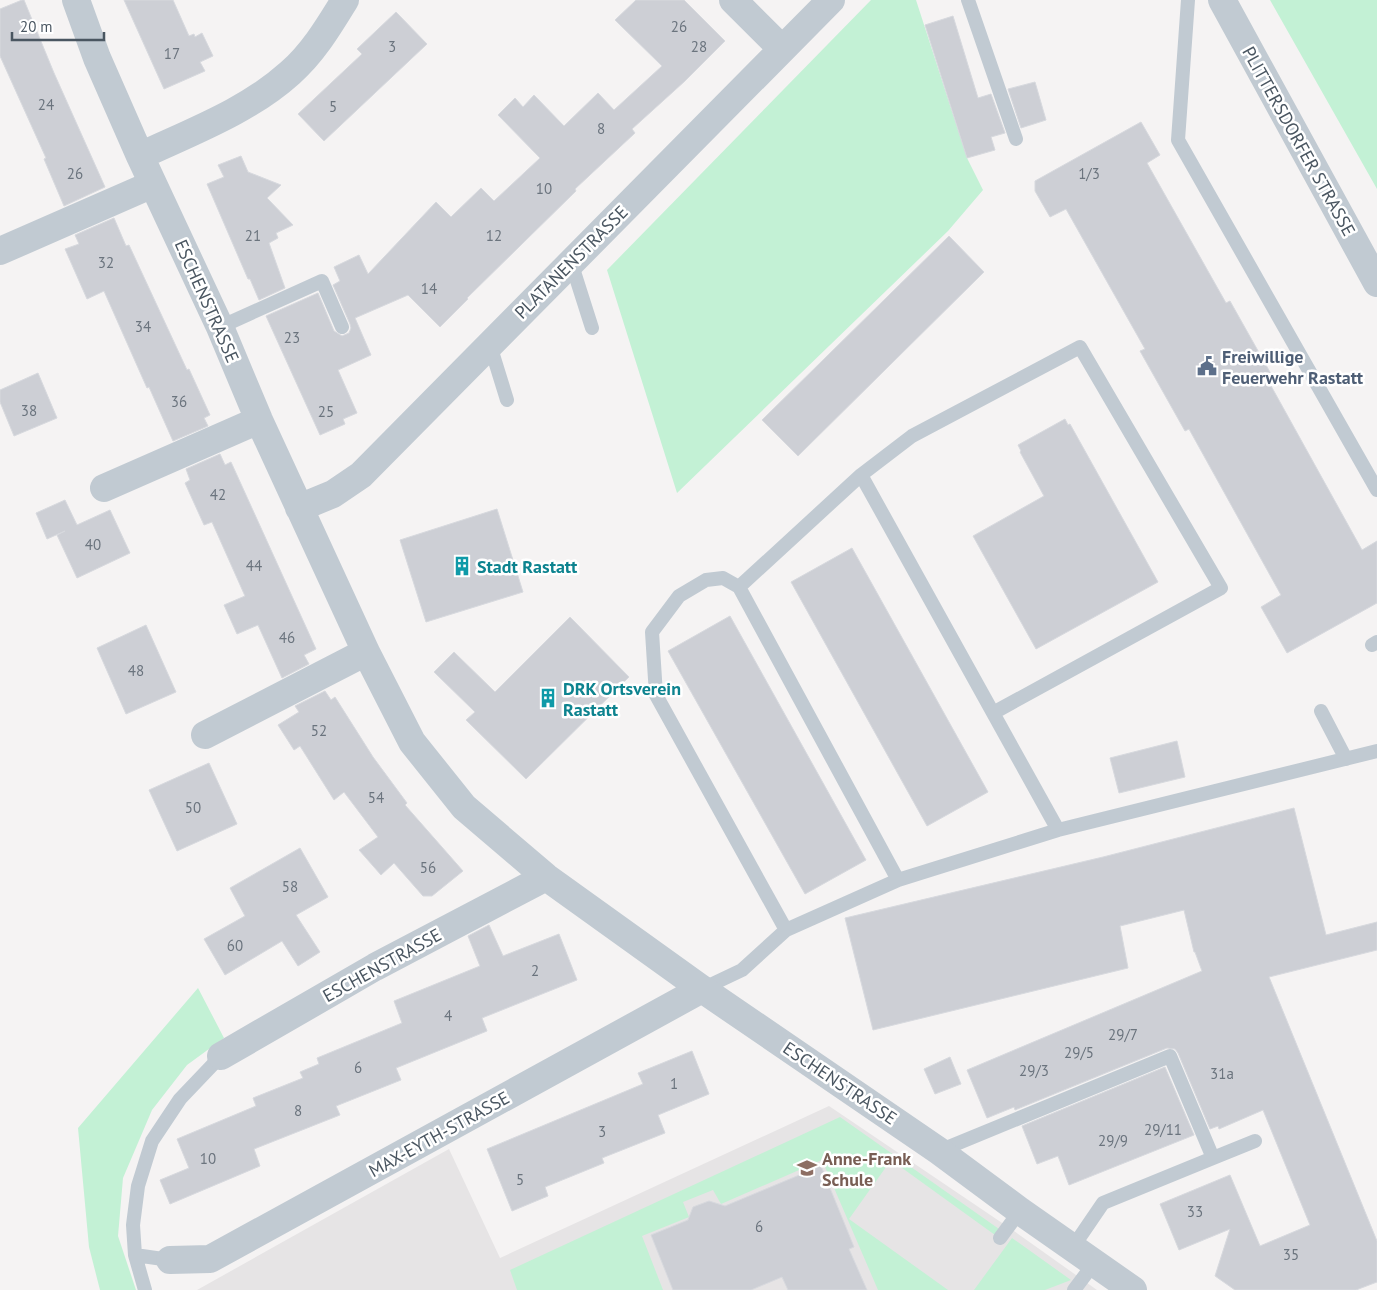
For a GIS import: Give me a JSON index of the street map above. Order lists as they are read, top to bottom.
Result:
{
  "streets": {
    "street": [
      "PLITTERSDORFER STRASSE",
      "PLATANENSTRASSE",
      "ESCHENSTRASSE",
      "MAX-EYTH-STRASSE"
    ]
  },
  "crossings": [
    ["PLATANENSTRASSE", "ESCHENSTRASSE"],
    ["ESCHENSTRASSE", "MAX-EYTH-STRASSE"]
  ],
  "places": {
    "public building": ["Freiwillige Feuerwehr Rastatt"],
    "building": ["Stadt Rastatt", "DRK Ortsverein Rastatt"],
    "school or university": ["Anne-Frank Schule"]
  },
  "house_numbers": [
    "26",
    "3",
    "28",
    "17",
    "24",
    "5",
    "8",
    "26",
    "1/3",
    "10",
    "21",
    "12",
    "32",
    "14",
    "34",
    "23",
    "36",
    "38",
    "25",
    "42",
    "40",
    "44",
    "46",
    "48",
    "52",
    "54",
    "50",
    "56",
    "58",
    "60",
    "2",
    "4",
    "29/7",
    "29/5",
    "6",
    "29/3",
    "31a",
    "1",
    "8",
    "29/11",
    "3",
    "29/9",
    "10",
    "5",
    "33",
    "6",
    "35"
  ],
  "scale_bar": "20 m"
}
